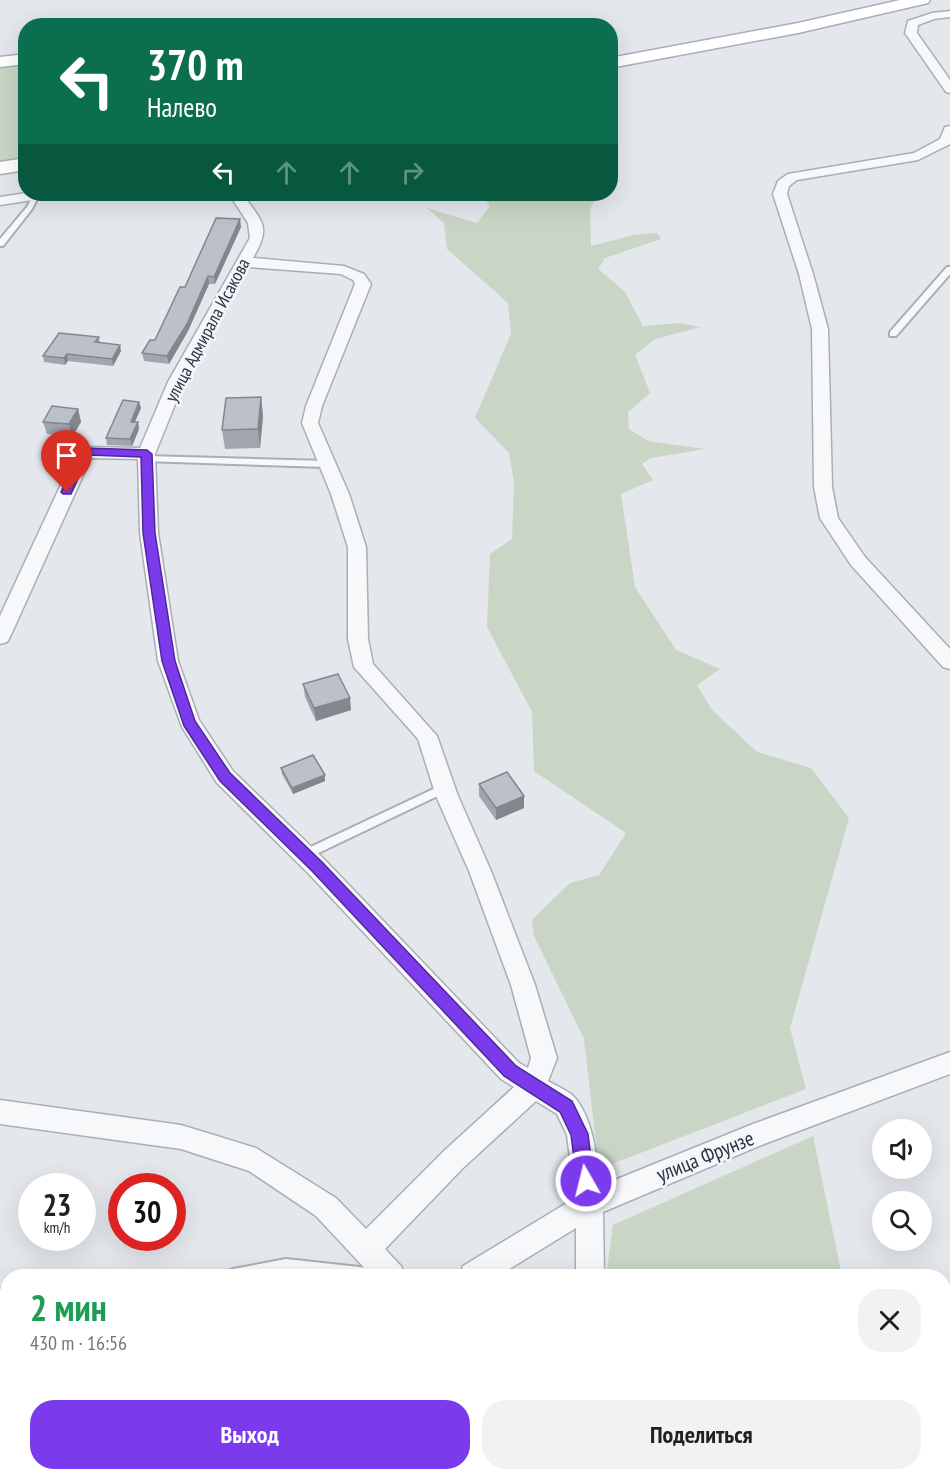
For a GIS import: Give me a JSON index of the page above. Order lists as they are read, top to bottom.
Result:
{
  "streets": {
    "street": ["улица Адмирала Исакова", "улица Фрунзе"]
  },
  "crossings": [
    ["улица Адмирала Исакова", "улица Фрунзе"]
  ],
  "page": {
    "turn": ["370 m", "Налево"],
    "speed": "23 km/h",
    "limit": "30",
    "heading": ["2 мин", "430 m · 16:56"],
    "buttons": ["Выход", "Поделиться"]
  }
}
